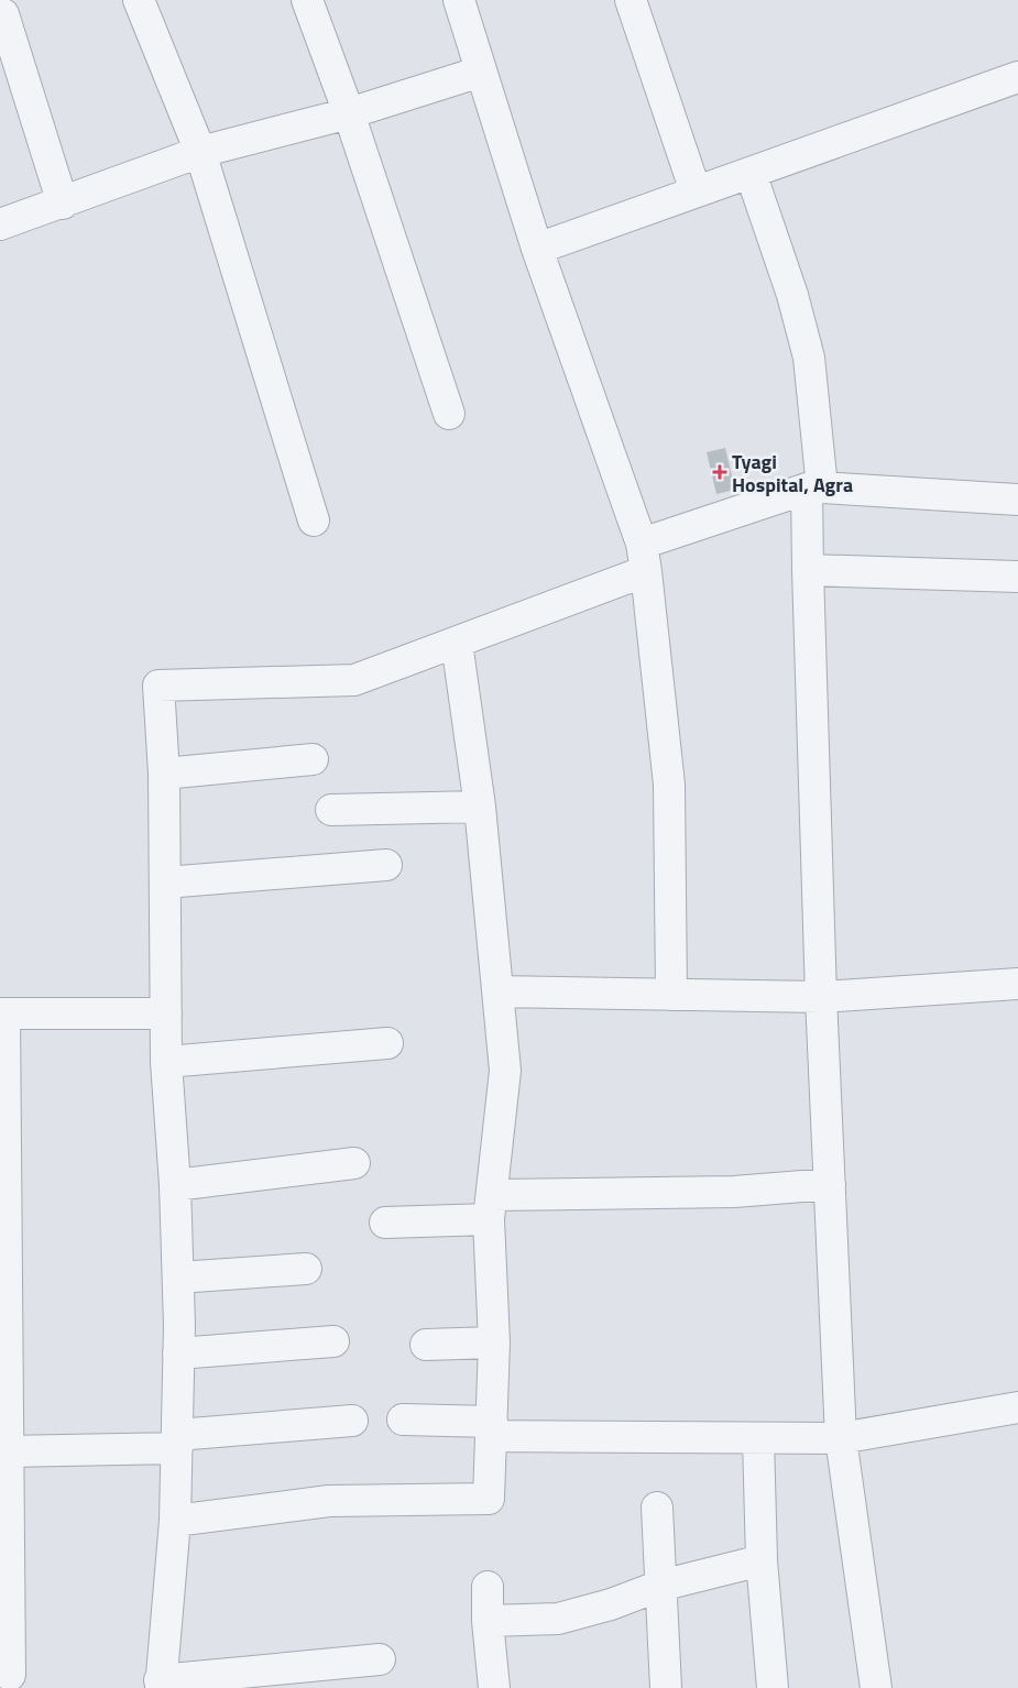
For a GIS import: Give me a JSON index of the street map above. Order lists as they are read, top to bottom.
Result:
{
  "places": {
    "health": ["Tyagi Hospital, Agra"]
  }
}
